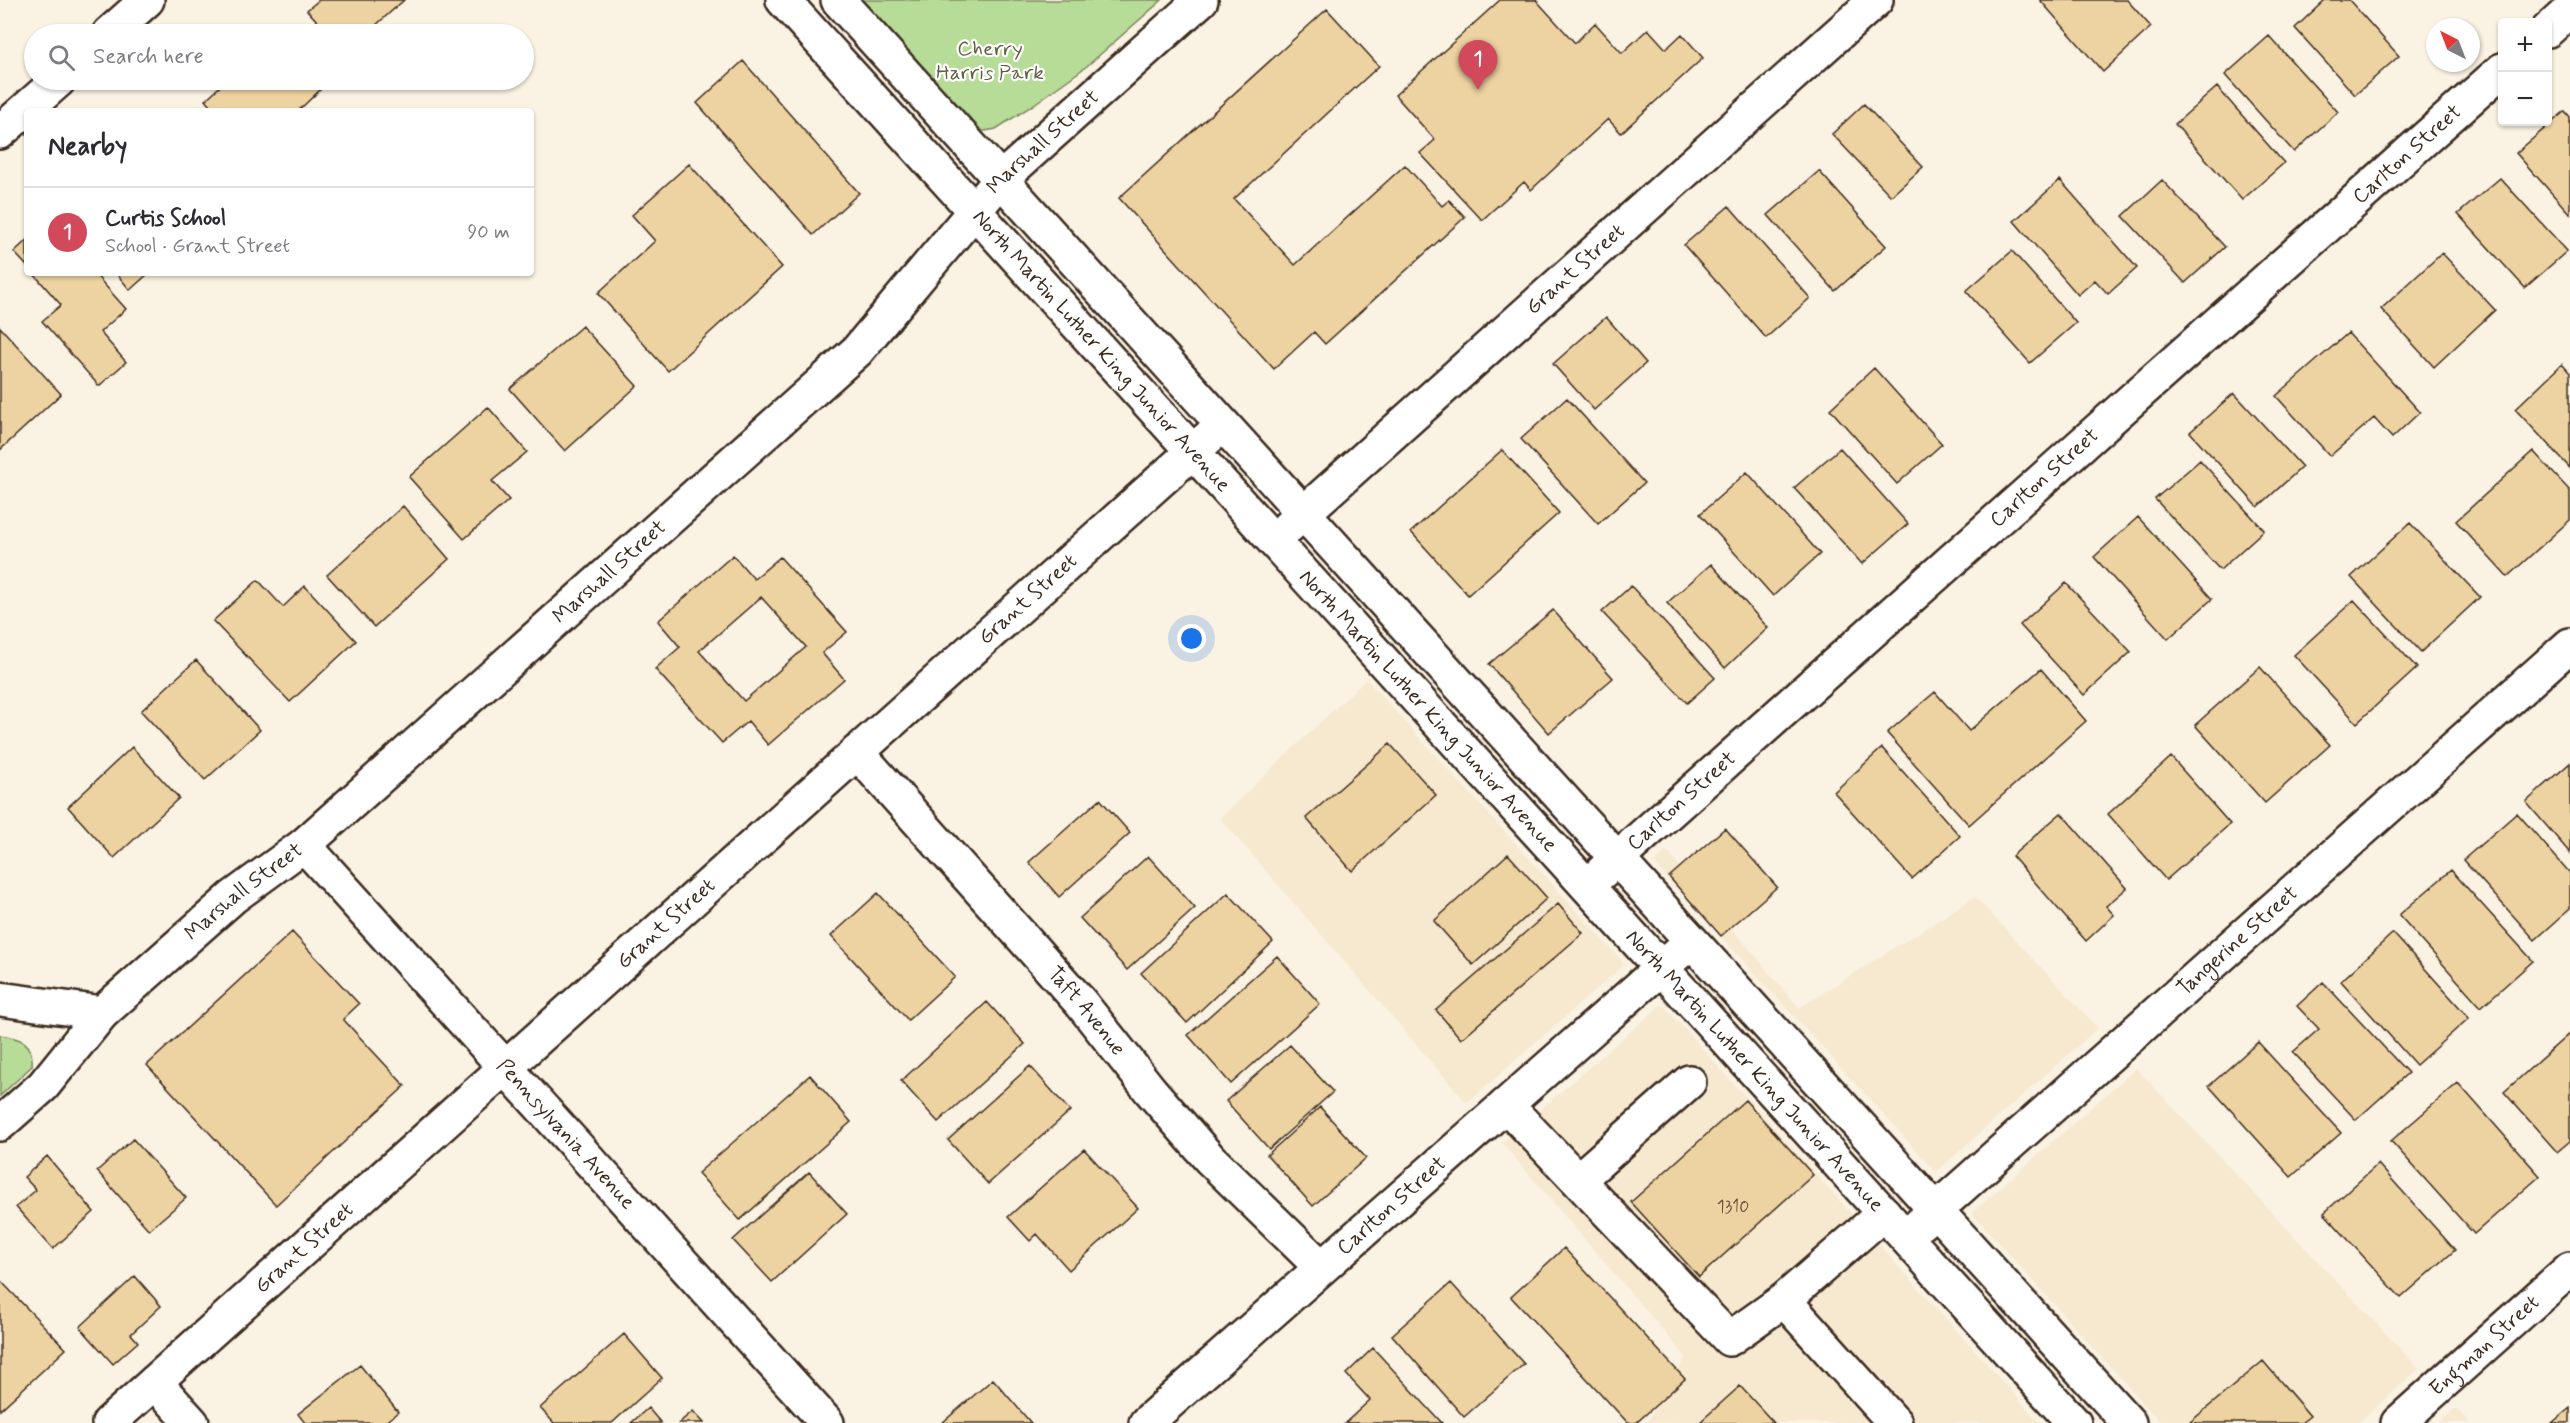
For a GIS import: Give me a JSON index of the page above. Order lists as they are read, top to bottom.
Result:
{
  "streets": {
    "street": [
      "Marshall Street",
      "Carlton Street",
      "Grant Street",
      "North Martin Luther King Junior Avenue",
      "Tangerine Street",
      "Taft Avenue",
      "Pennsylvania Avenue",
      "Engman Street"
    ]
  },
  "crossings": [
    ["Marshall Street", "North Martin Luther King Junior Avenue"],
    ["Marshall Street", "Pennsylvania Avenue"],
    ["Carlton Street", "North Martin Luther King Junior Avenue"],
    ["Carlton Street", "Taft Avenue"],
    ["Grant Street", "North Martin Luther King Junior Avenue"],
    ["Grant Street", "Taft Avenue"],
    ["Grant Street", "Pennsylvania Avenue"],
    ["North Martin Luther King Junior Avenue", "Tangerine Street"]
  ],
  "parks": ["Cherry Harris Park"],
  "house_numbers": ["1310"],
  "north": "top left",
  "page": {
    "map_buttons": ["+", "−"],
    "search": "Search here",
    "pins": "1",
    "heading": "Nearby",
    "list": [
      {
        "mark": "1",
        "name": "Curtis School",
        "note": "School · Grant Street",
        "value": "90 m"
      }
    ]
  }
}
